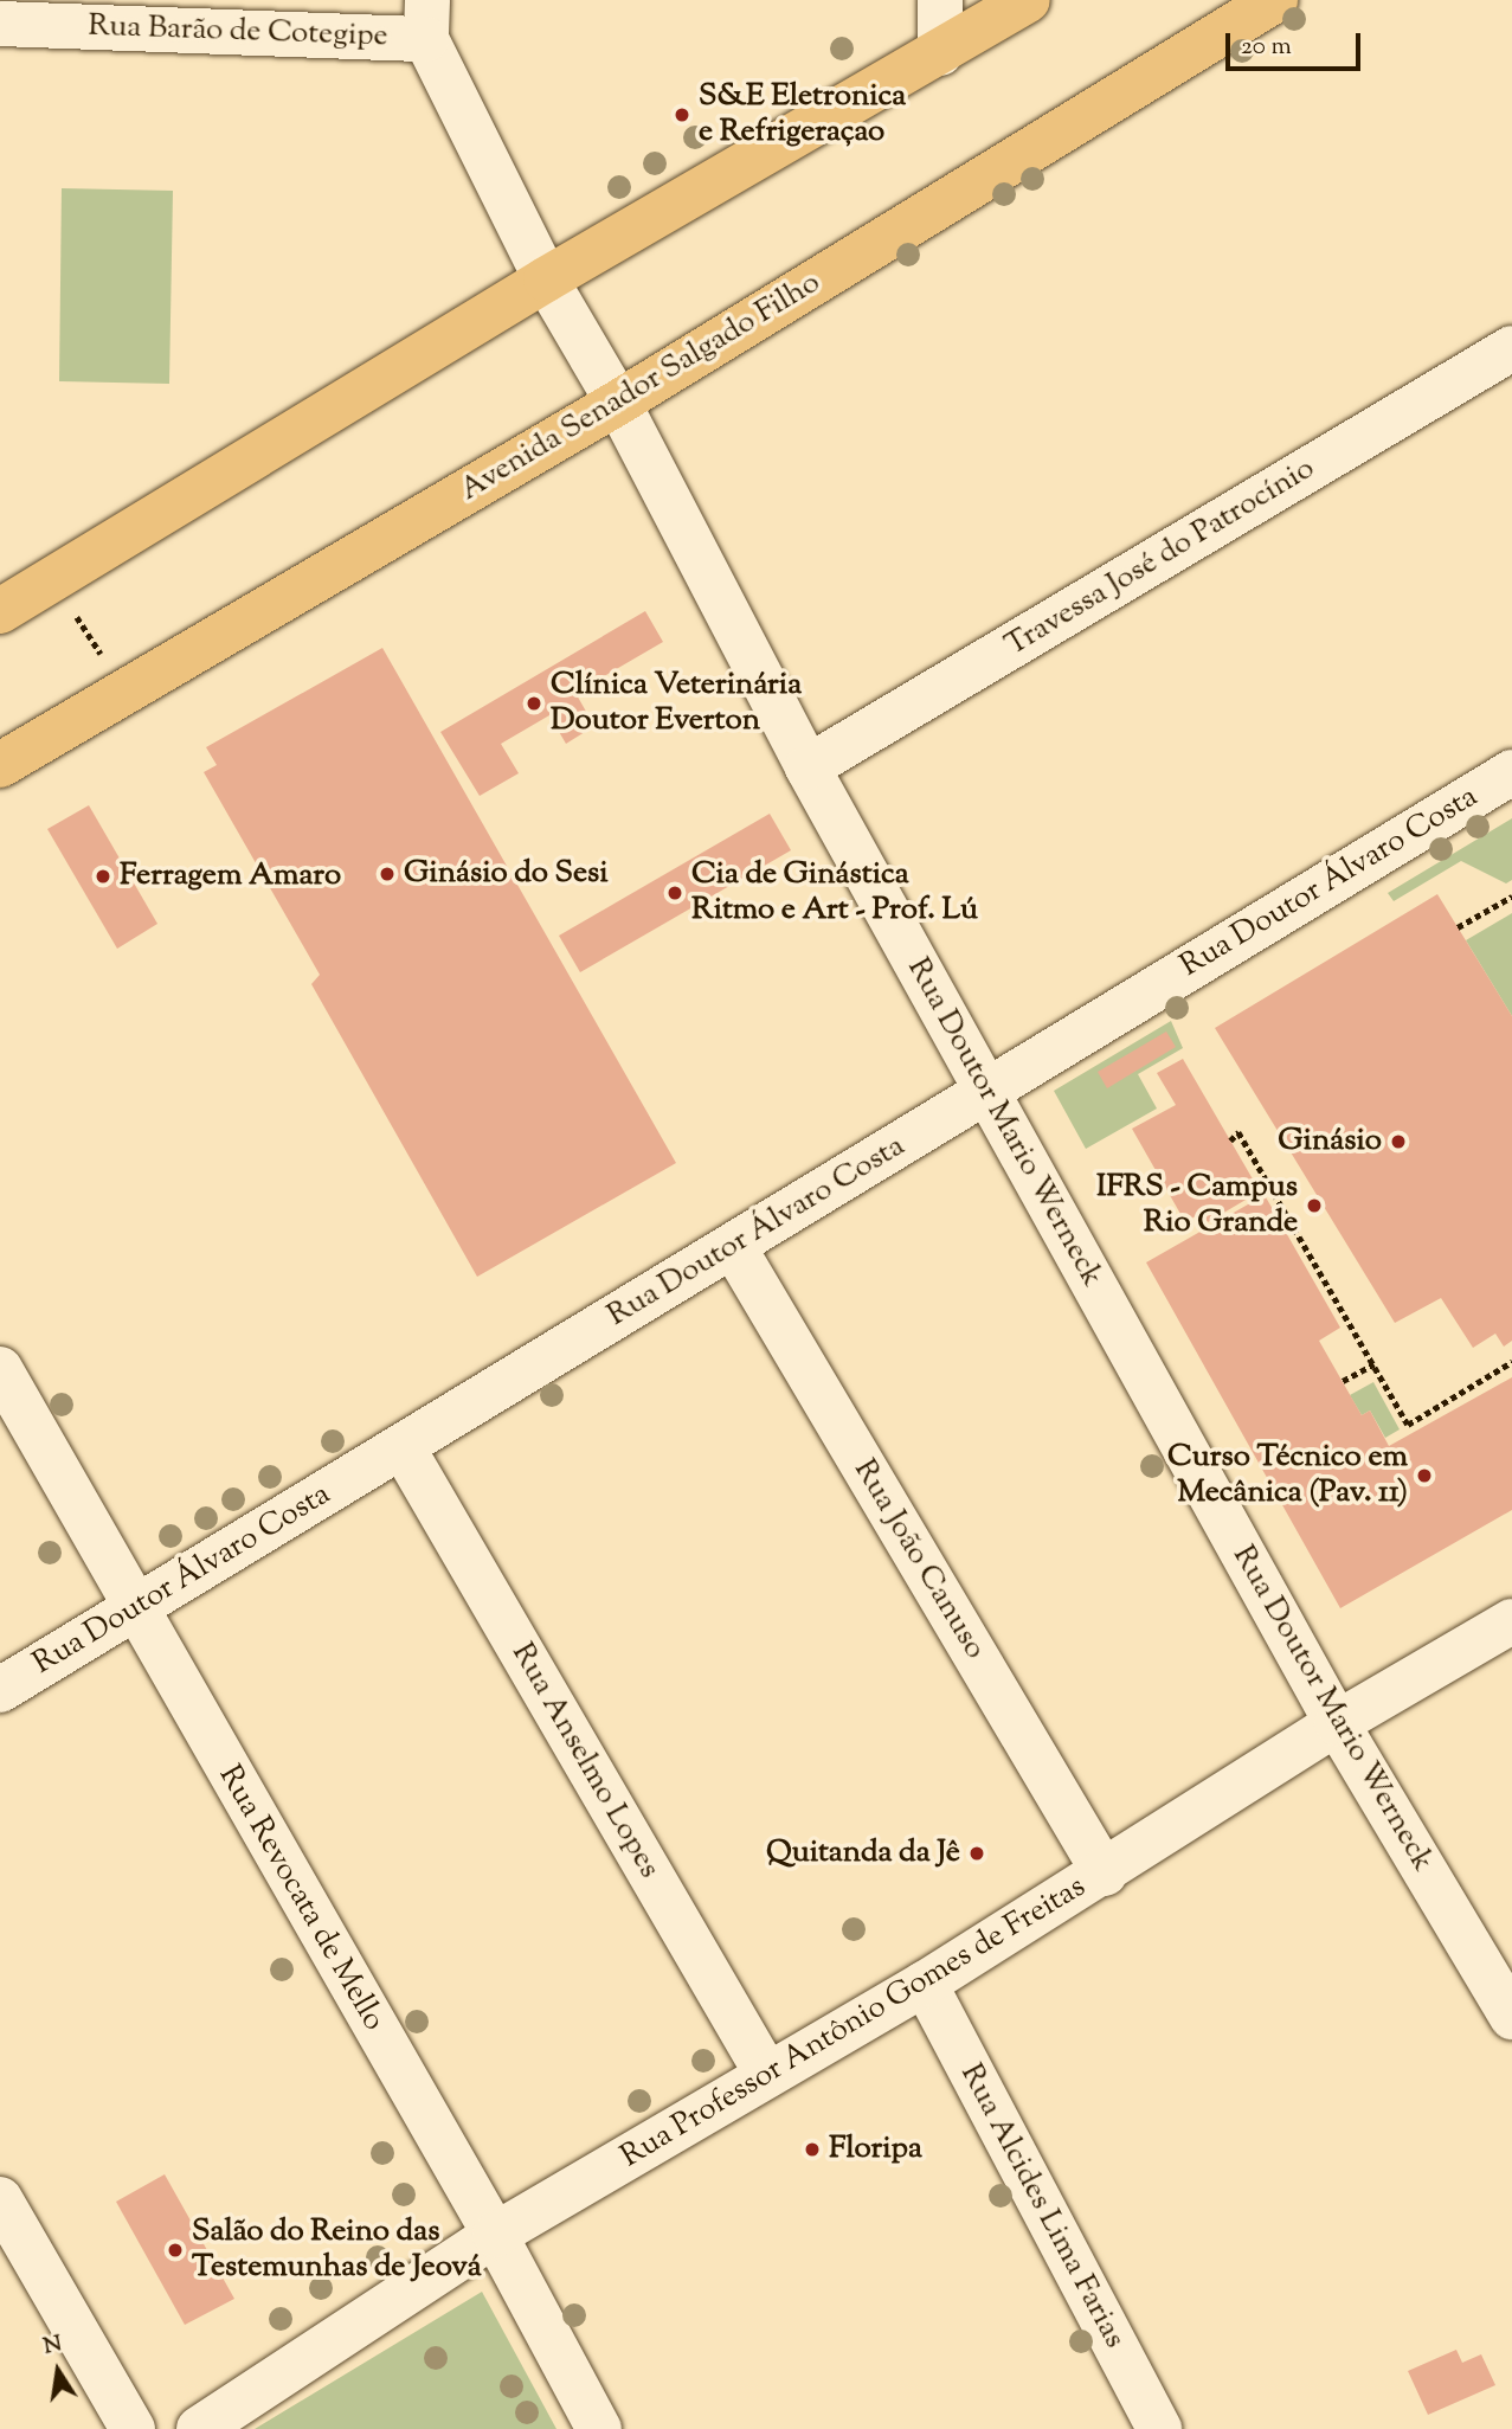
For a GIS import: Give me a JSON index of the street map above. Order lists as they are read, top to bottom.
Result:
{
  "streets": {
    "main road": ["Avenida Senador Salgado Filho"],
    "street": [
      "Rua Barão de Cotegipe",
      "Travessa José do Patrocínio",
      "Rua Doutor Álvaro Costa",
      "Rua Doutor Mario Werneck",
      "Rua João Canuso",
      "Rua Anselmo Lopes",
      "Rua Revocata de Mello",
      "Rua Professor Antônio Gomes de Freitas",
      "Rua Alcides Lima Farias"
    ]
  },
  "crossings": [
    ["Rua Barão de Cotegipe", "Rua Doutor Mario Werneck"],
    ["Avenida Senador Salgado Filho", "Rua Doutor Mario Werneck"],
    ["Travessa José do Patrocínio", "Rua Doutor Mario Werneck"],
    ["Rua Doutor Álvaro Costa", "Rua Doutor Mario Werneck"],
    ["Rua Doutor Álvaro Costa", "Rua João Canuso"],
    ["Rua Doutor Álvaro Costa", "Rua Anselmo Lopes"],
    ["Rua Doutor Álvaro Costa", "Rua Revocata de Mello"],
    ["Rua Doutor Mario Werneck", "Rua Professor Antônio Gomes de Freitas"],
    ["Rua João Canuso", "Rua Professor Antônio Gomes de Freitas"],
    ["Rua Anselmo Lopes", "Rua Professor Antônio Gomes de Freitas"],
    ["Rua Revocata de Mello", "Rua Professor Antônio Gomes de Freitas"],
    ["Rua Professor Antônio Gomes de Freitas", "Rua Alcides Lima Farias"]
  ],
  "places": [
    "S&E Eletronica e Refrigeraçao",
    "Clínica Veterinária Doutor Everton",
    "Ginásio do Sesi",
    "Ferragem Amaro",
    "Cia de Ginástica Ritmo e Art - Prof. Lú",
    "Ginásio",
    "IFRS - Campus Rio Grande",
    "Curso Técnico em Mecânica (Pav. 11)",
    "Quitanda da Jê",
    "Floripa",
    "Salão do Reino das Testemunhas de Jeová"
  ],
  "scale_bar": "20 m",
  "north": "top"
}
